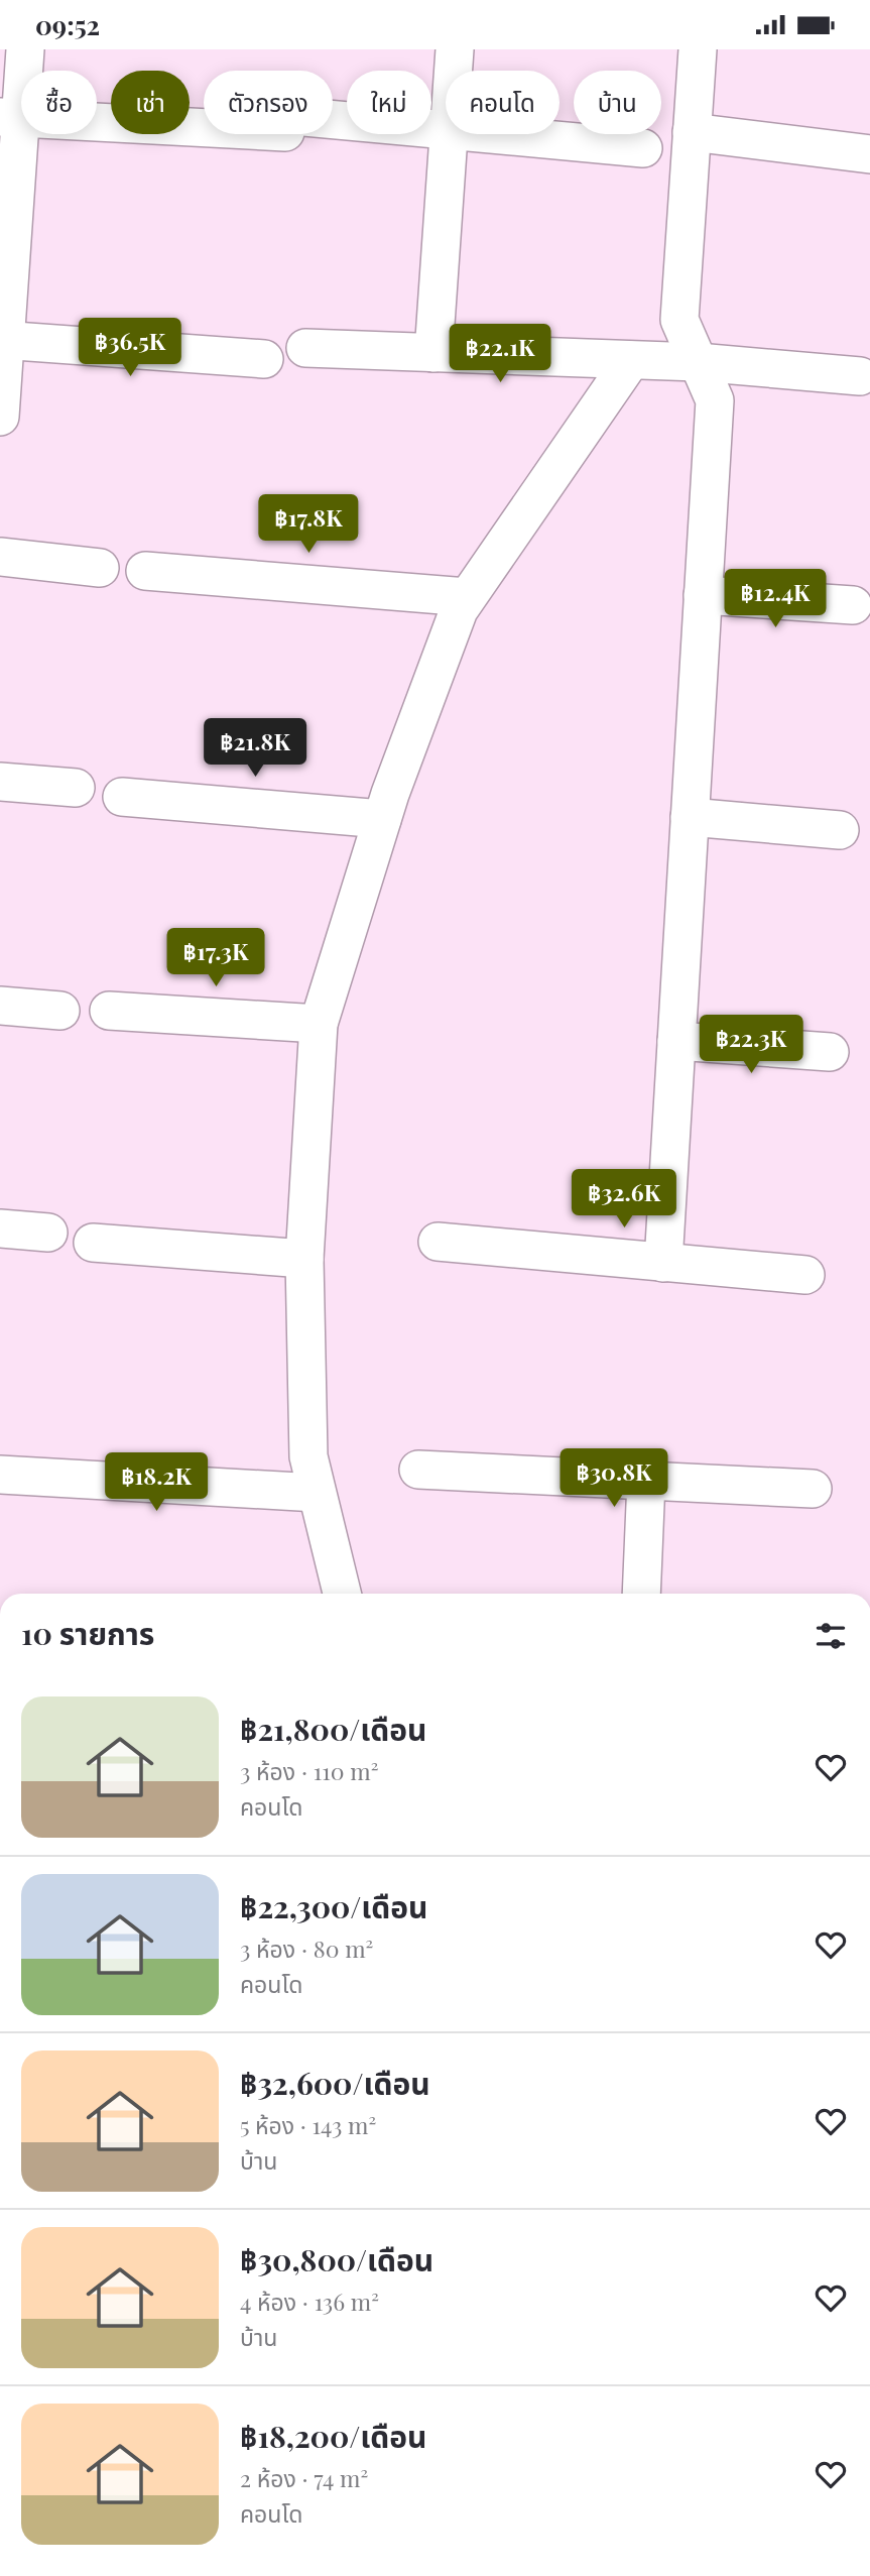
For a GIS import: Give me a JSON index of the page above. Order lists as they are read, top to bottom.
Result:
{
  "page": {
    "status": "09:52",
    "chip": [
      "ซื้อ",
      "เช่า",
      "ตัวกรอง",
      "ใหม่",
      "คอนโด",
      "บ้าน"
    ],
    "price": [
      "฿36.5K",
      "฿22.1K",
      "฿17.8K",
      "฿12.4K",
      "฿21.8K",
      "฿17.3K",
      "฿22.3K",
      "฿32.6K",
      "฿30.8K",
      "฿18.2K"
    ],
    "heading": "10 รายการ",
    "list": [
      {
        "name": "฿21,800/เดือน",
        "note": "3 ห้อง · 110 m² · คอนโด"
      },
      {
        "name": "฿22,300/เดือน",
        "note": "3 ห้อง · 80 m² · คอนโด"
      },
      {
        "name": "฿32,600/เดือน",
        "note": "5 ห้อง · 143 m² · บ้าน"
      },
      {
        "name": "฿30,800/เดือน",
        "note": "4 ห้อง · 136 m² · บ้าน"
      },
      {
        "name": "฿18,200/เดือน",
        "note": "2 ห้อง · 74 m² · คอนโด"
      }
    ]
  }
}
